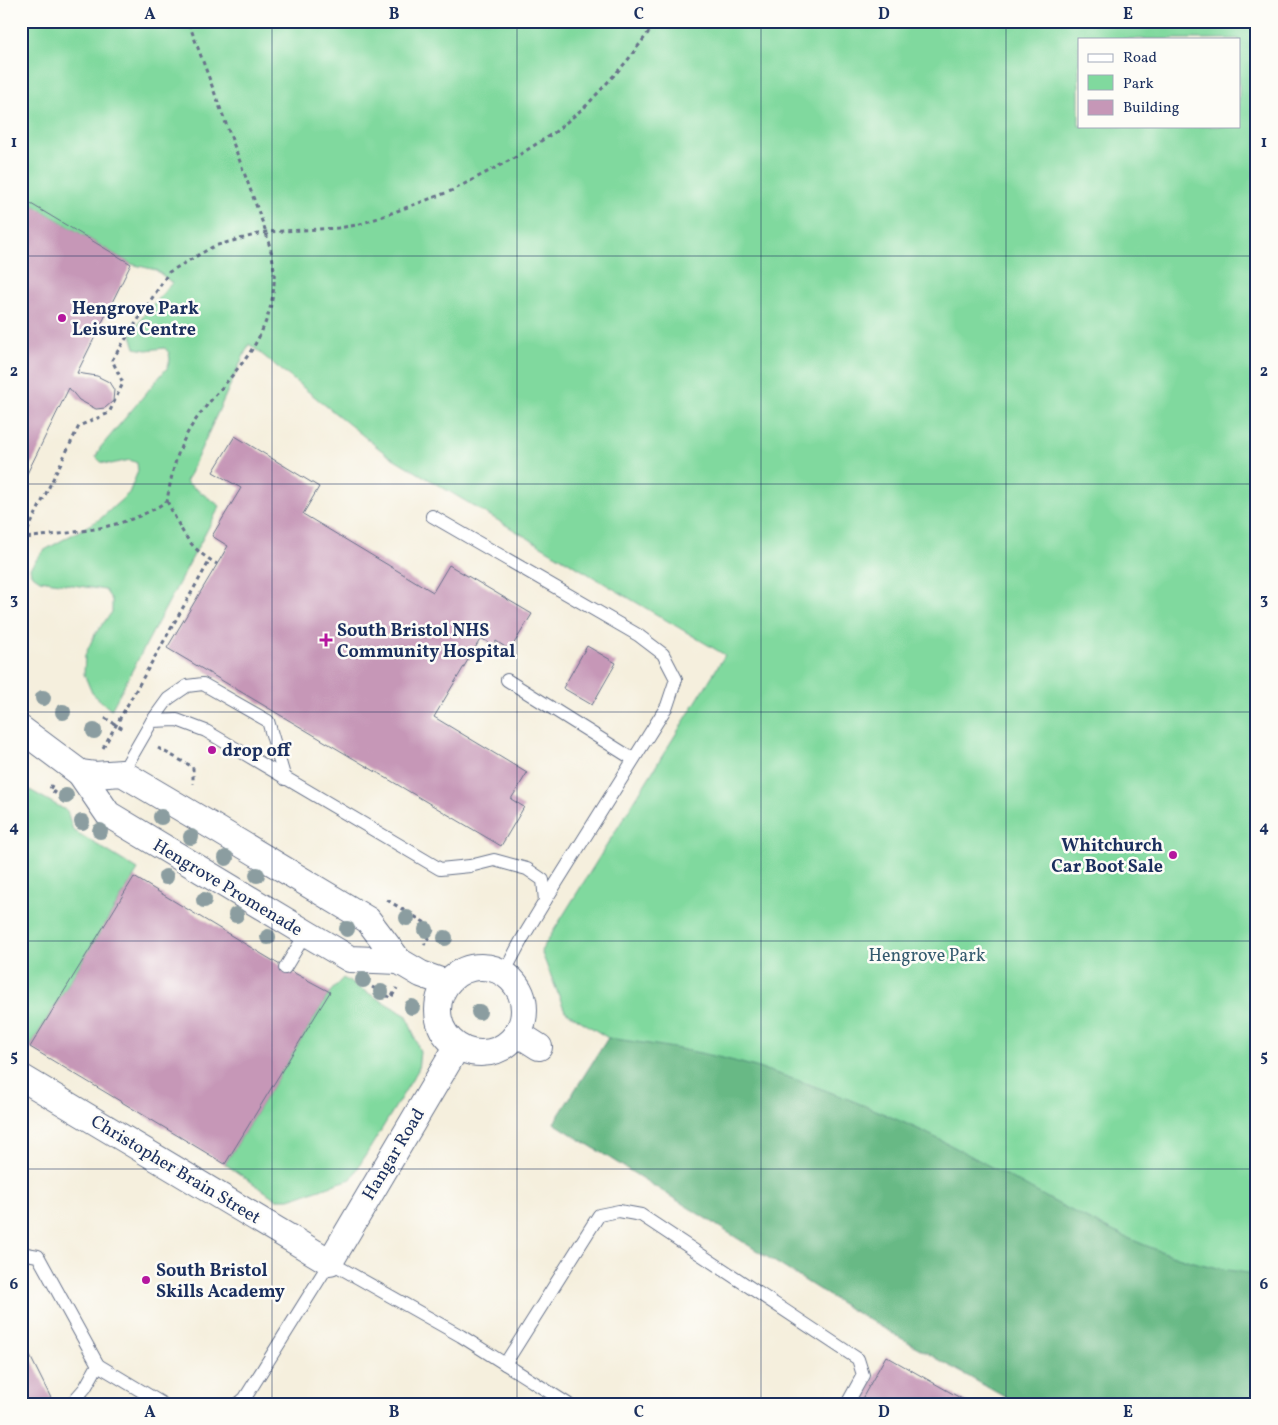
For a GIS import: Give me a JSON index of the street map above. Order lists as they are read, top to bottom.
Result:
{
  "streets": {
    "street": ["Hengrove Promenade", "Hangar Road", "Christopher Brain Street"]
  },
  "crossings": [
    ["Hengrove Promenade", "Hangar Road"],
    ["Hangar Road", "Christopher Brain Street"]
  ],
  "parks": ["Hengrove Park"],
  "places": {
    "other": [
      "Hengrove Park Leisure Centre",
      "drop off",
      "Whitchurch Car Boot Sale",
      "South Bristol Skills Academy"
    ],
    "health": ["South Bristol NHS Community Hospital"]
  },
  "legend": ["Road", "Park", "Building"],
  "grid": {
    "columns": [
      "A",
      "B",
      "C",
      "D",
      "E"
    ],
    "rows": [
      "1",
      "2",
      "3",
      "4",
      "5",
      "6"
    ]
  }
}
